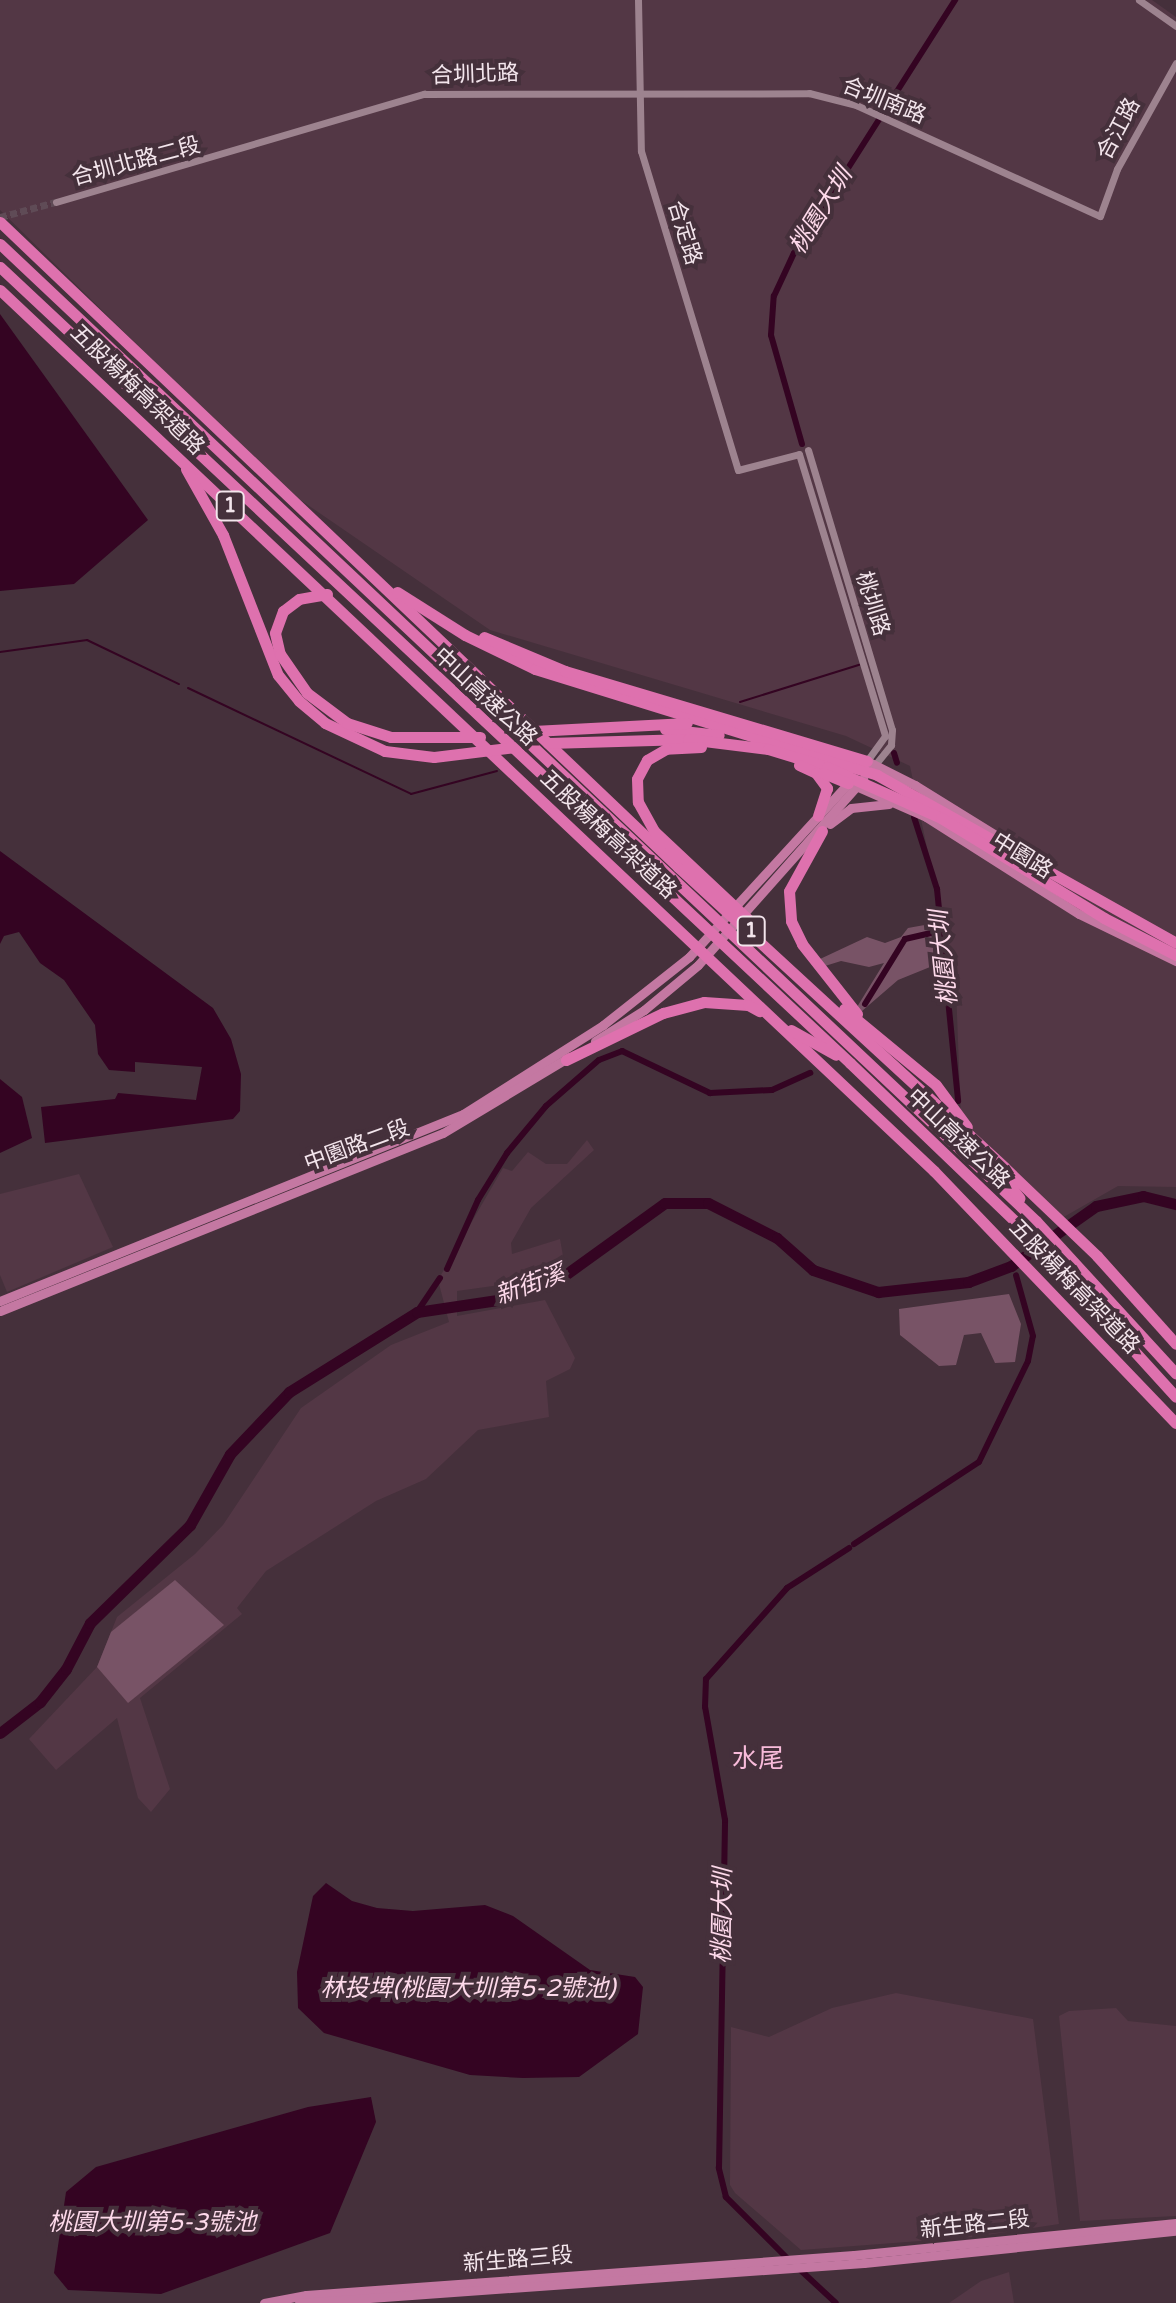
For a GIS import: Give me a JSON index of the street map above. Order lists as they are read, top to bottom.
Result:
{
  "streets": {
    "highway": ["五股楊梅高架道路", "1", "中山高速公路"],
    "main road": [
      "中園路",
      "中園路二段",
      "新生路二段",
      "新生路三段"
    ],
    "street": [
      "合圳北路",
      "合圳南路",
      "合江路",
      "合圳北路二段",
      "合定路",
      "桃圳路"
    ]
  },
  "crossings": [
    ["合圳北路", "合圳南路"],
    ["合圳北路", "合圳北路二段"],
    ["合圳北路", "合定路"],
    ["合圳南路", "合江路"],
    ["合圳南路", "合定路"],
    ["合定路", "桃圳路"],
    ["桃圳路", "中園路"],
    ["新生路二段", "新生路三段"]
  ],
  "districts": ["水尾"],
  "water": [
    "桃園大圳",
    "新街溪",
    "林投埤(桃園大圳第5-2號池)",
    "桃園大圳第5-3號池"
  ]
}
